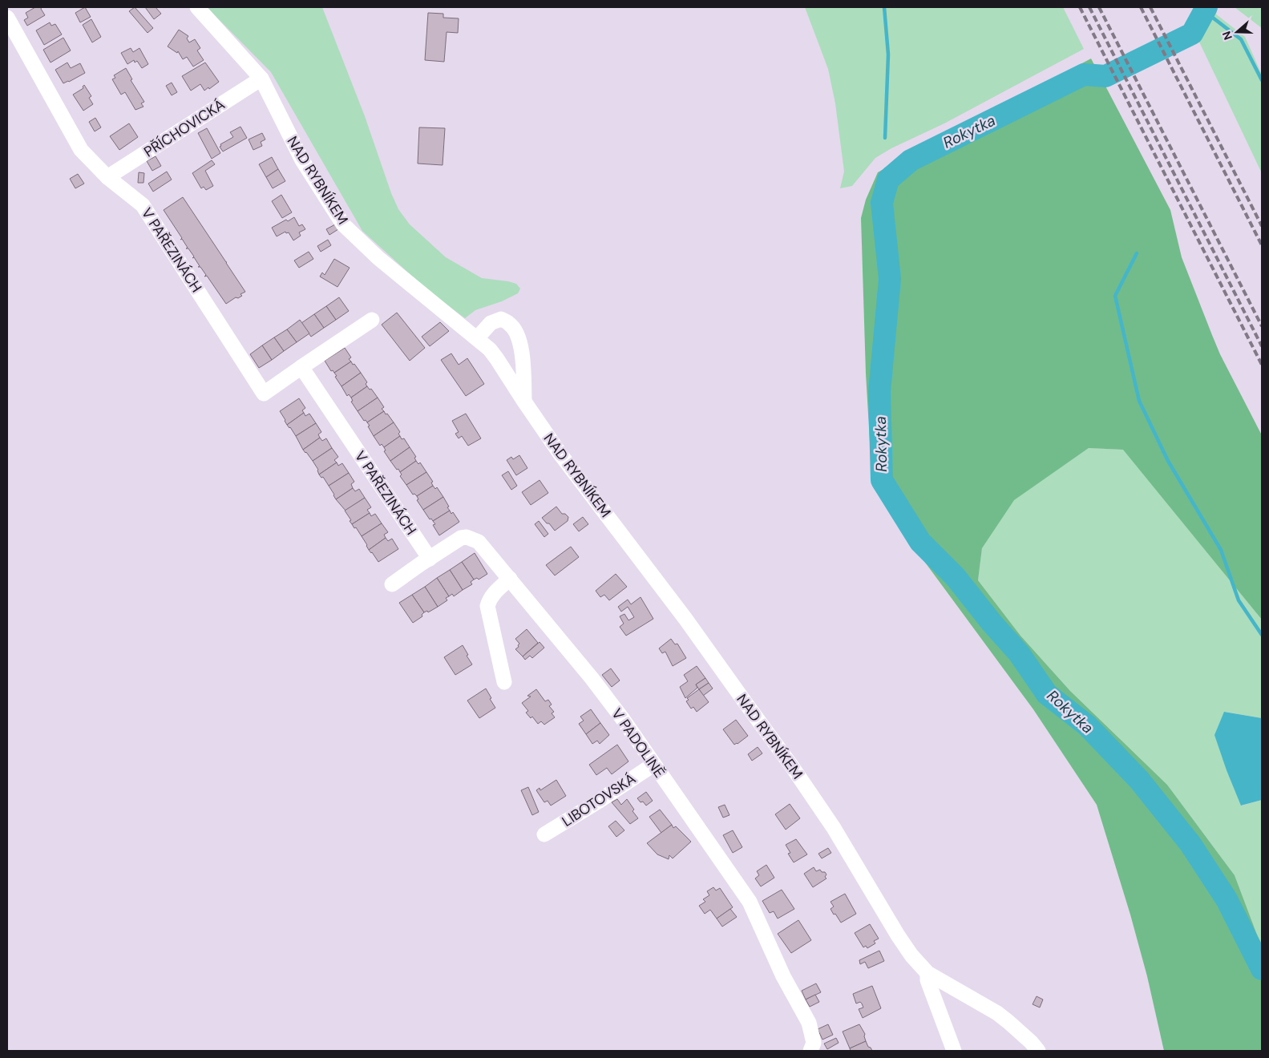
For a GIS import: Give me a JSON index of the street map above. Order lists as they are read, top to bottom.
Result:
{
  "streets": {
    "street": [
      "PŘÍCHOVICKÁ",
      "NAD RYBNÍKEM",
      "V PAŘEZINÁCH",
      "V PADOLINĚ",
      "LIBOTOVSKÁ"
    ]
  },
  "crossings": [
    ["PŘÍCHOVICKÁ", "NAD RYBNÍKEM"],
    ["PŘÍCHOVICKÁ", "V PAŘEZINÁCH"],
    ["V PAŘEZINÁCH", "V PADOLINĚ"],
    ["V PADOLINĚ", "LIBOTOVSKÁ"]
  ],
  "water": ["Rokytka"],
  "north": "left"
}
